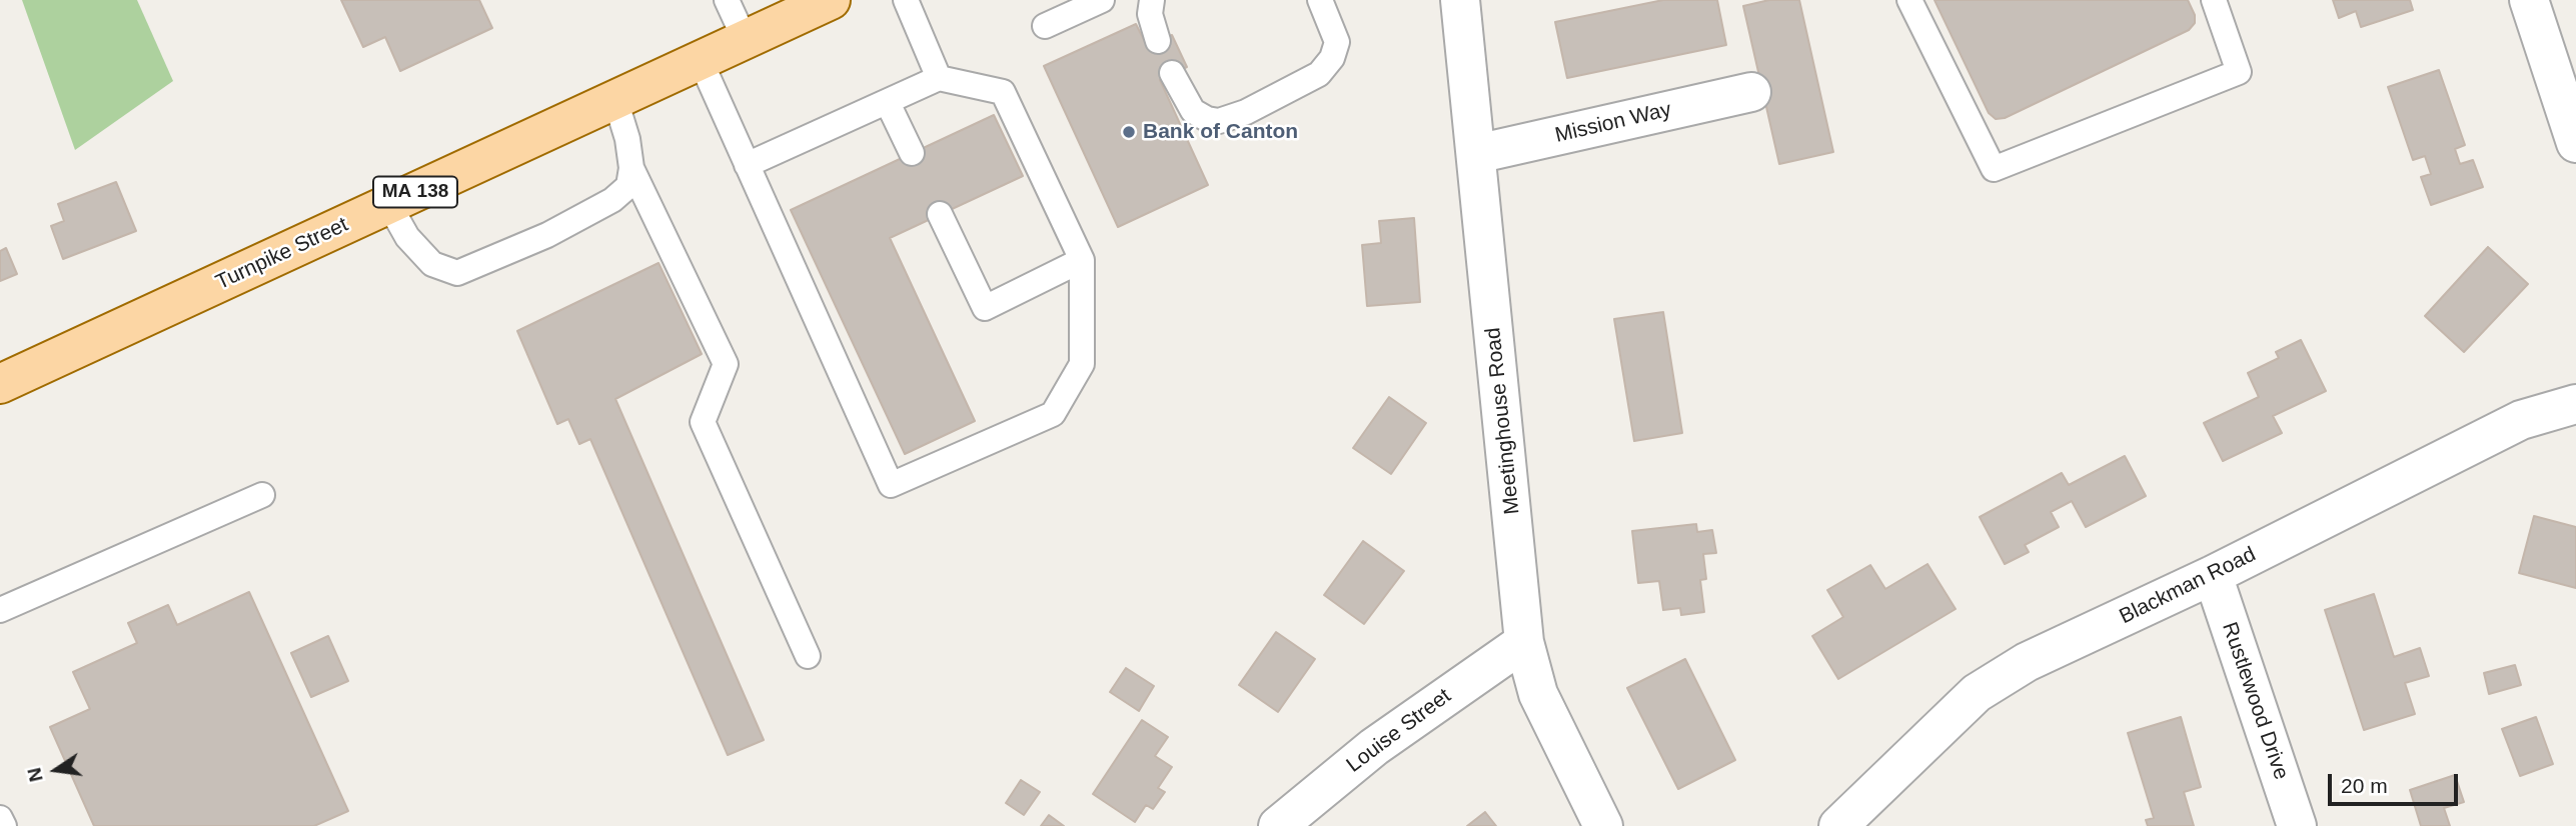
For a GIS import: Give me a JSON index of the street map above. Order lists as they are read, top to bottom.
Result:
{
  "streets": {
    "main road": ["MA 138", "Turnpike Street"],
    "street": [
      "Mission Way",
      "Meetinghouse Road",
      "Blackman Road",
      "Rustlewood Drive",
      "Louise Street"
    ]
  },
  "crossings": [
    ["Mission Way", "Meetinghouse Road"],
    ["Meetinghouse Road", "Louise Street"],
    ["Blackman Road", "Rustlewood Drive"]
  ],
  "places": ["Bank of Canton"],
  "scale_bar": "20 m",
  "north": "left"
}
